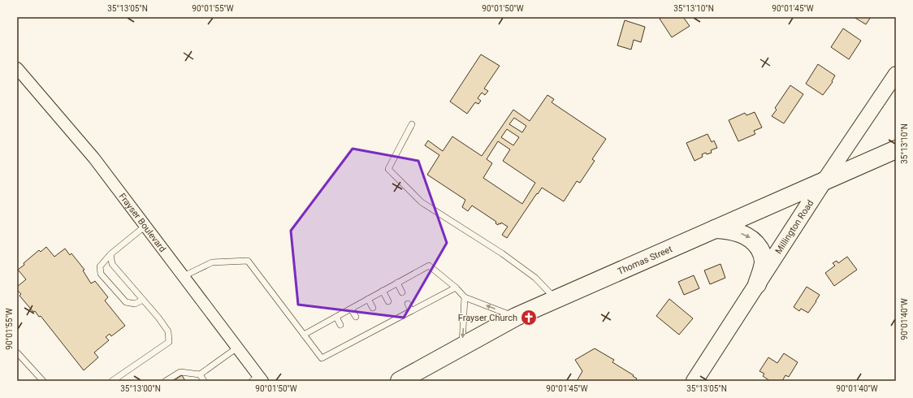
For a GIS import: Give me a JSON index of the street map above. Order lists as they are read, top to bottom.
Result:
{
  "streets": {
    "highway": ["Thomas Street"],
    "main road": ["Millington Road"],
    "street": ["Frayser Boulevard"]
  },
  "crossings": [
    ["Millington Road", "Thomas Street"]
  ],
  "places": {
    "church": ["Frayser Church"]
  },
  "coordinates": [
    "35°13'05\"N",
    "90°01'55\"W",
    "90°01'50\"W",
    "35°13'10\"N",
    "90°01'45\"W",
    "90°01'40\"W",
    "35°13'00\"N"
  ]
}
